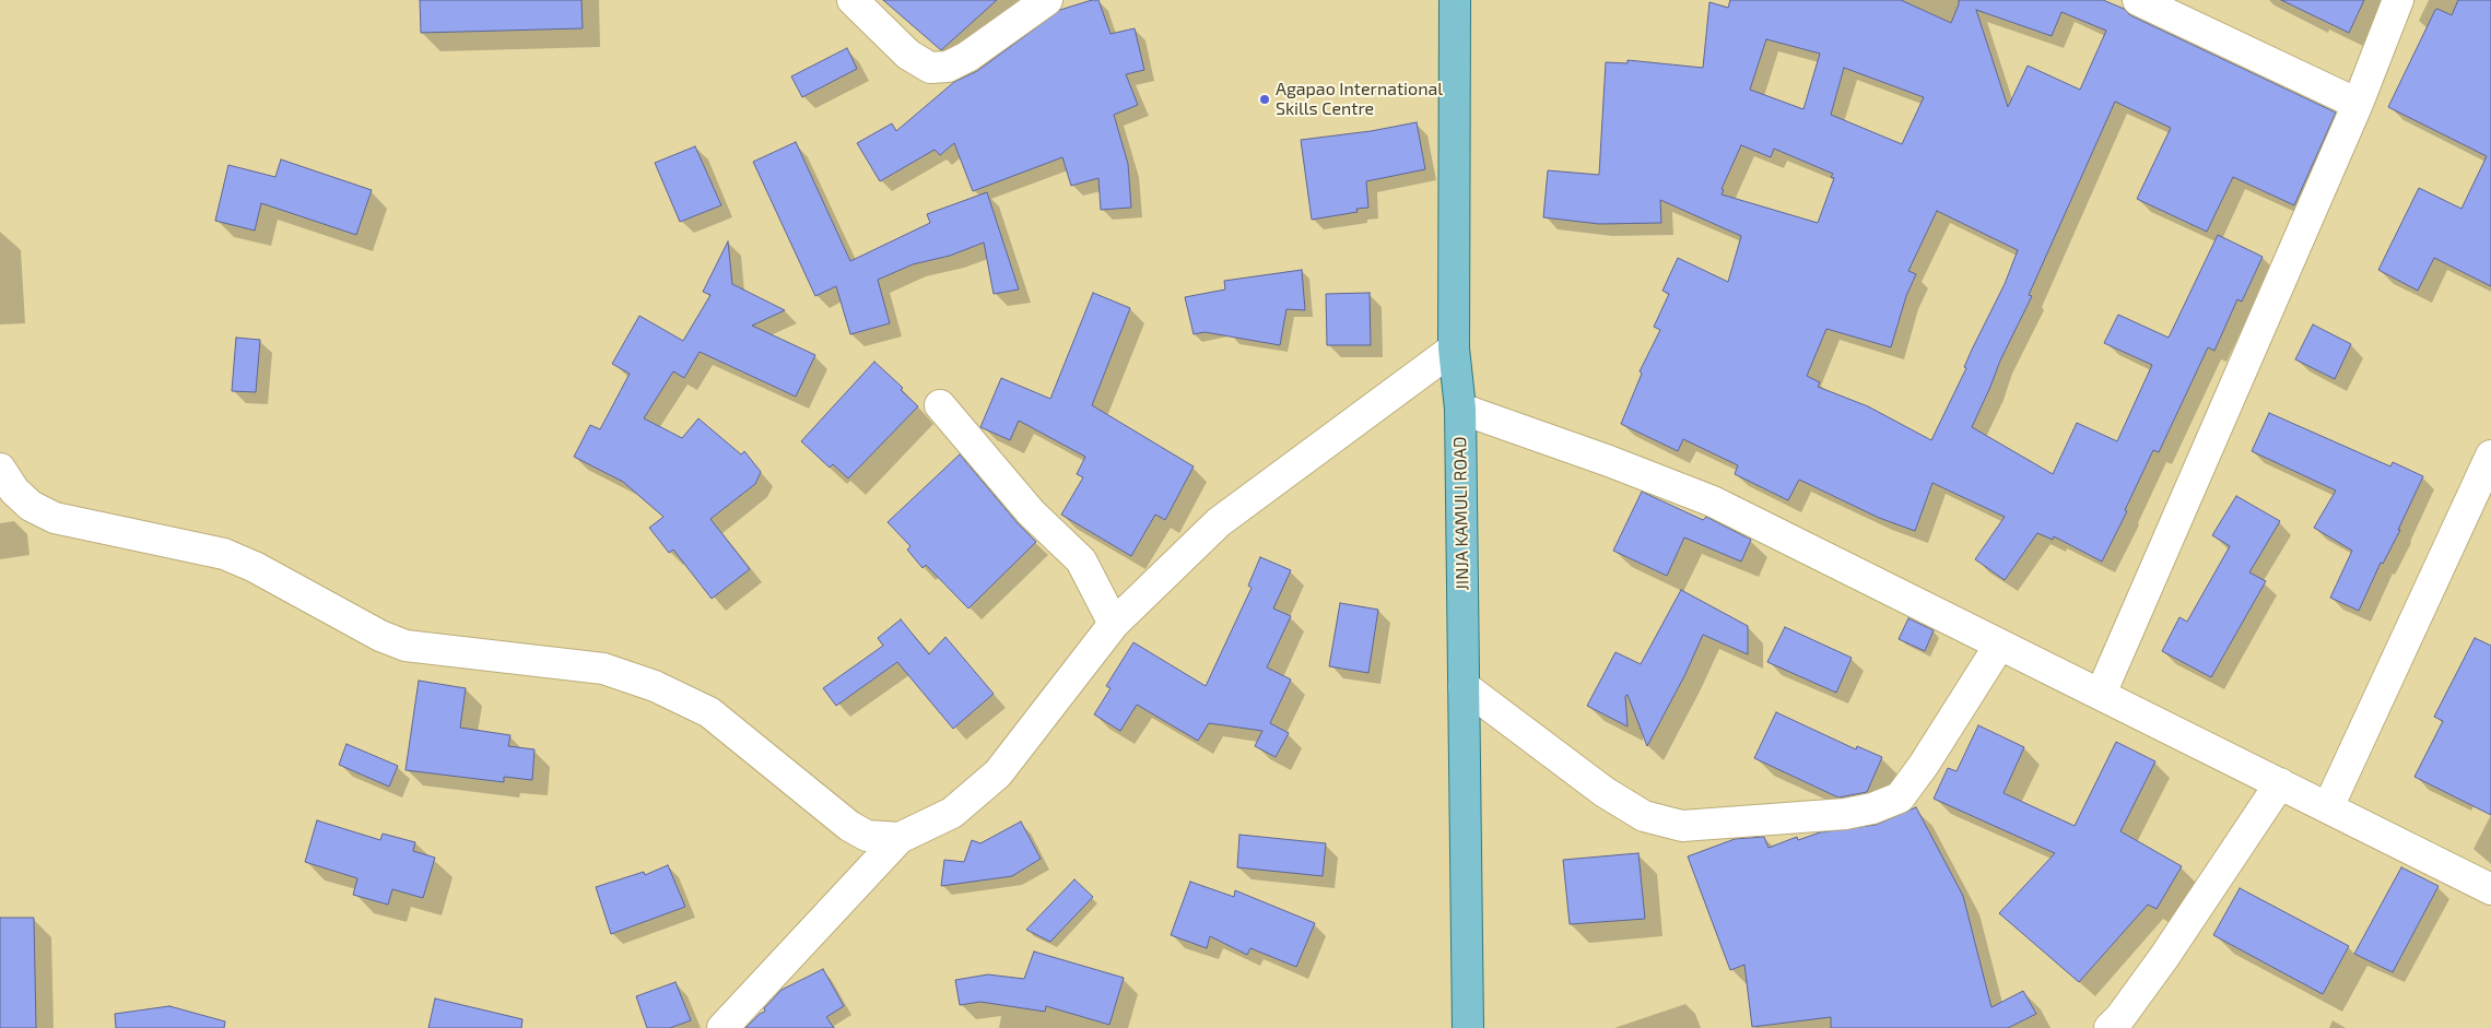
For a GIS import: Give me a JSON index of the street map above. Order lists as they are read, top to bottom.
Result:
{
  "streets": {
    "main road": ["JINJA KAMULI ROAD"]
  },
  "places": ["Agapao International Skills Centre"]
}
